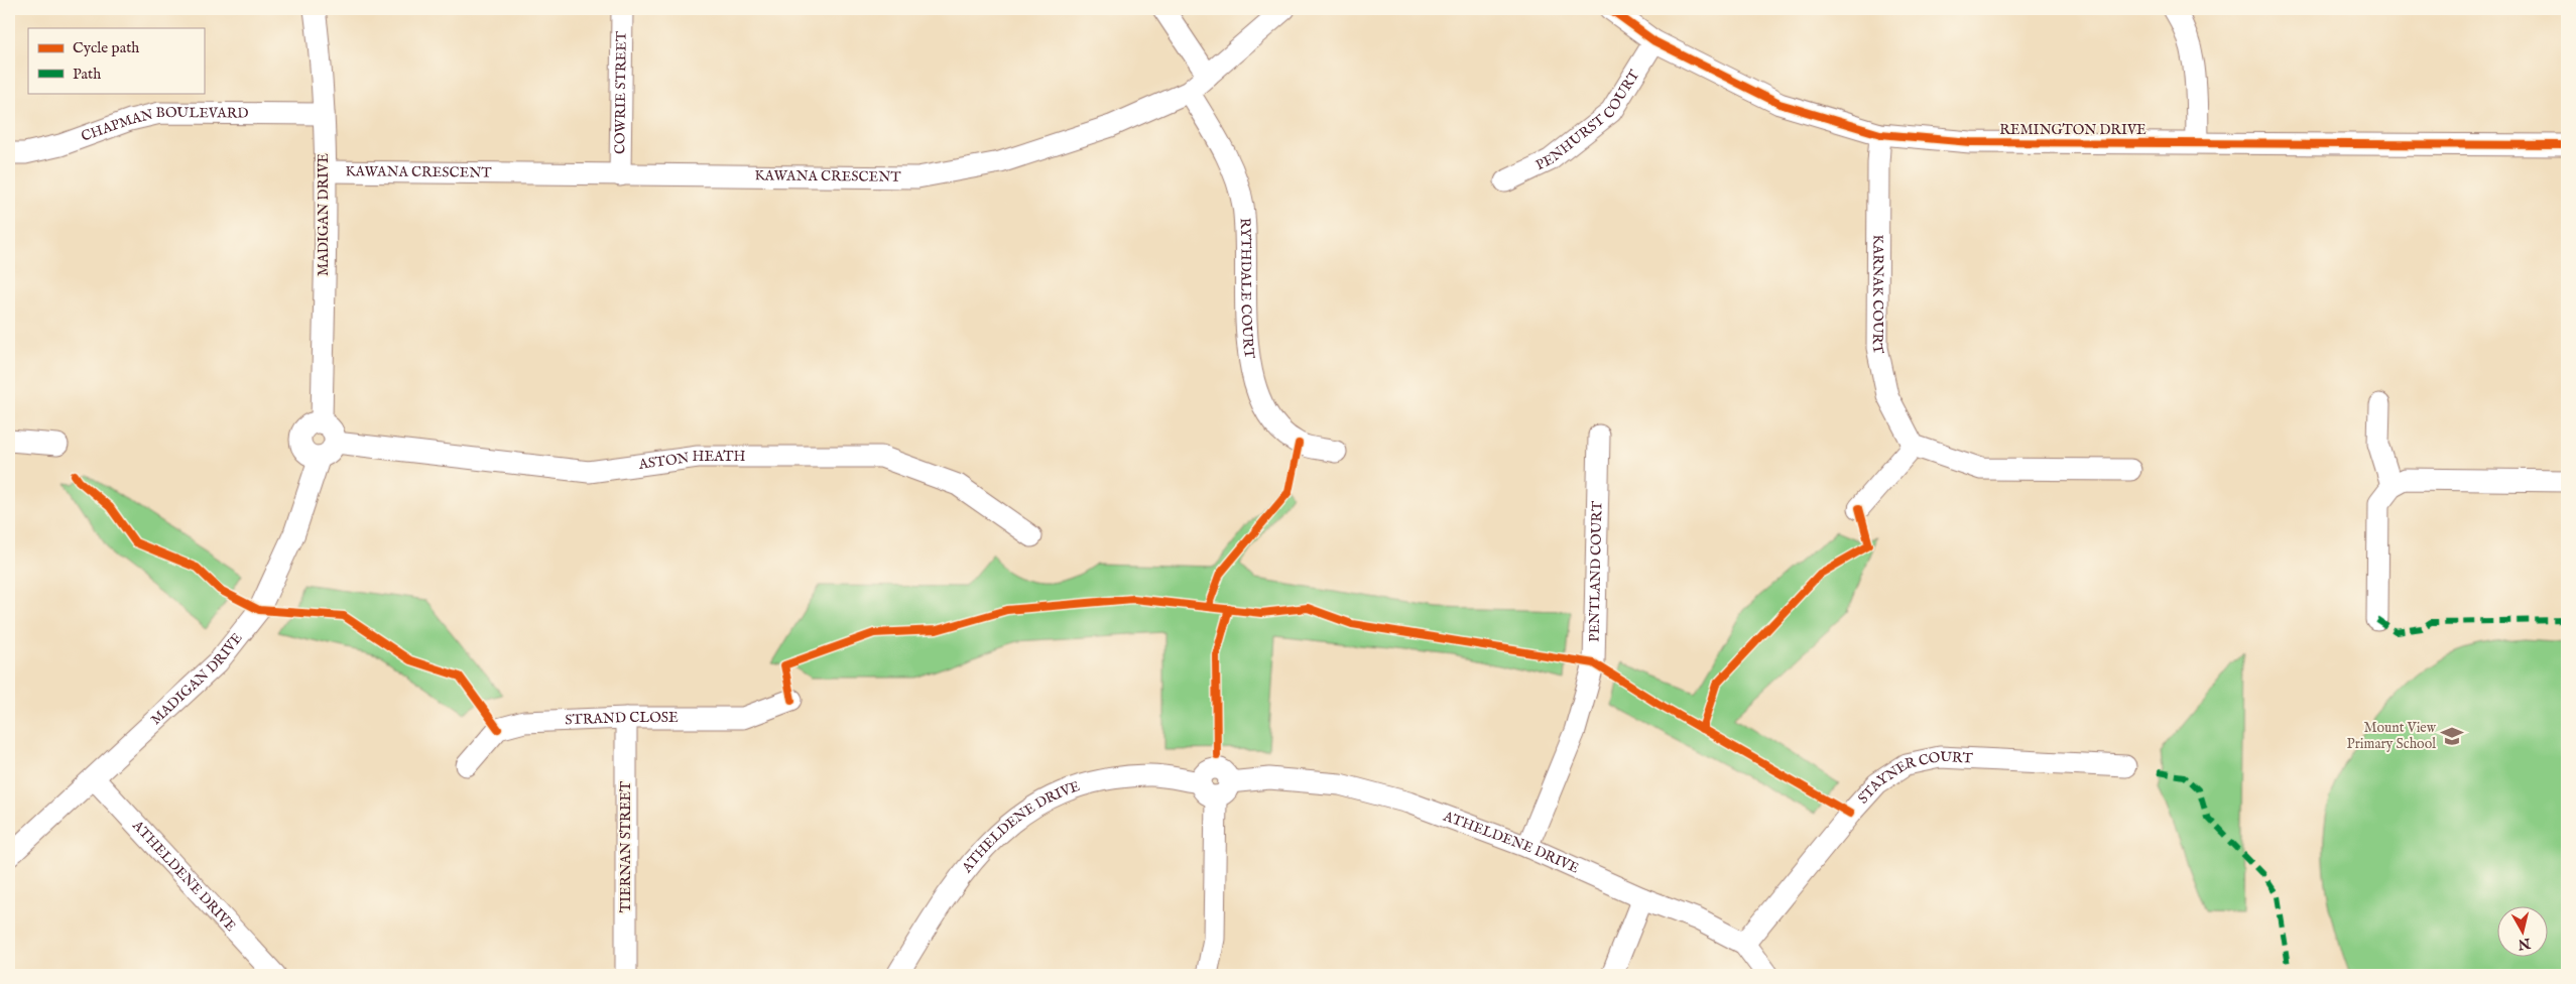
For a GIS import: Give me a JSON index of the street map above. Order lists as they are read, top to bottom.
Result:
{
  "streets": {
    "street": [
      "COWRIE STREET",
      "PENHURST COURT",
      "CHAPMAN BOULEVARD",
      "REMINGTON DRIVE",
      "KAWANA CRESCENT",
      "MADIGAN DRIVE",
      "RYTHDALE COURT",
      "KARNAK COURT",
      "ASTON HEATH",
      "PENTLAND COURT",
      "STRAND CLOSE",
      "STAYNER COURT",
      "ATHELDENE DRIVE",
      "TIERNAN STREET"
    ]
  },
  "crossings": [
    ["COWRIE STREET", "KAWANA CRESCENT"],
    ["PENHURST COURT", "REMINGTON DRIVE"],
    ["CHAPMAN BOULEVARD", "MADIGAN DRIVE"],
    ["REMINGTON DRIVE", "KARNAK COURT"],
    ["KAWANA CRESCENT", "MADIGAN DRIVE"],
    ["KAWANA CRESCENT", "RYTHDALE COURT"],
    ["MADIGAN DRIVE", "ASTON HEATH"],
    ["MADIGAN DRIVE", "ATHELDENE DRIVE"],
    ["PENTLAND COURT", "ATHELDENE DRIVE"],
    ["STRAND CLOSE", "TIERNAN STREET"],
    ["STAYNER COURT", "ATHELDENE DRIVE"]
  ],
  "places": {
    "school or university": ["Mount View Primary School"]
  },
  "legend": ["Cycle path", "Path"],
  "north": "bottom"
}
